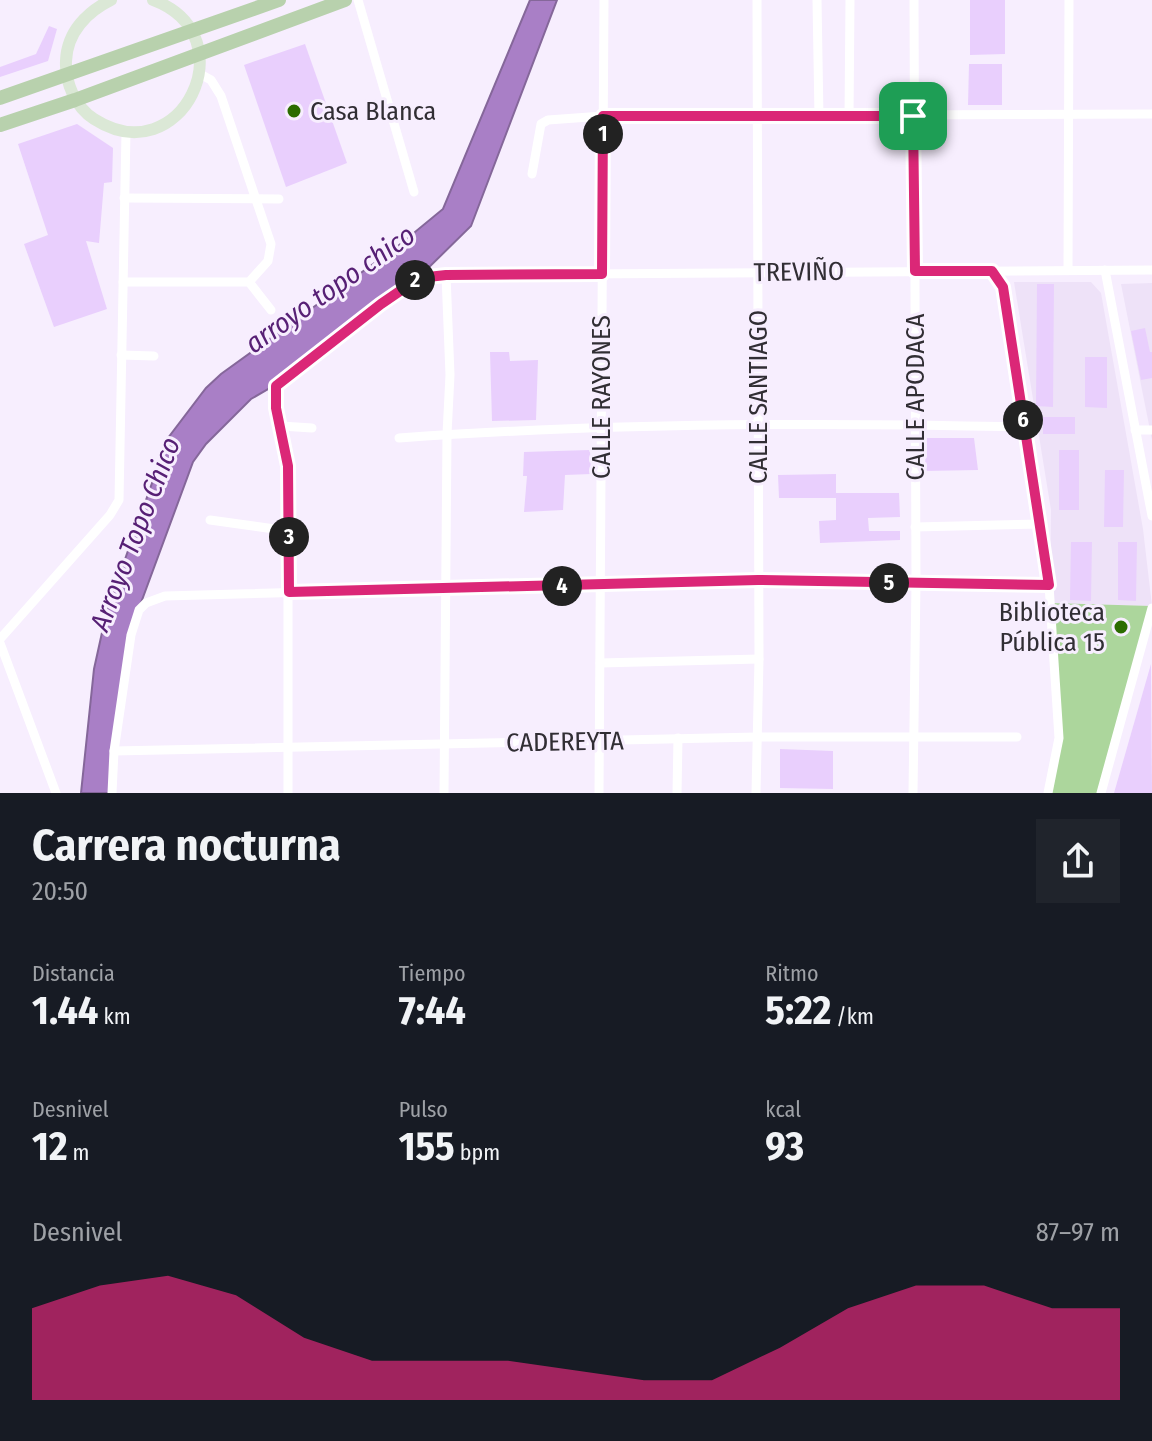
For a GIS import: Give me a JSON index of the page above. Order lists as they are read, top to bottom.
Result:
{
  "streets": {
    "street": [
      "TREVIÑO",
      "CALLE RAYONES",
      "CALLE SANTIAGO",
      "CALLE APODACA",
      "CADEREYTA"
    ]
  },
  "crossings": [
    ["TREVIÑO", "CALLE RAYONES"],
    ["TREVIÑO", "CALLE SANTIAGO"],
    ["TREVIÑO", "CALLE APODACA"],
    ["CALLE RAYONES", "CADEREYTA"],
    ["CALLE SANTIAGO", "CADEREYTA"],
    ["CALLE APODACA", "CADEREYTA"]
  ],
  "water": ["arroyo topo chico", "Arroyo Topo Chico"],
  "places": ["Casa Blanca", "Biblioteca Pública 15"],
  "page": {
    "pins": [
      "1",
      "2",
      "6",
      "3",
      "5",
      "4"
    ],
    "heading": ["Carrera nocturna", "20:50"],
    "stats": [
      ["Distancia", "1.44 km"],
      ["Tiempo", "7:44"],
      ["Ritmo", "5:22 /km"],
      ["Desnivel", "12 m"],
      ["Pulso", "155 bpm"],
      ["kcal", "93"]
    ],
    "chart": ["Desnivel", "87–97 m"]
  }
}
